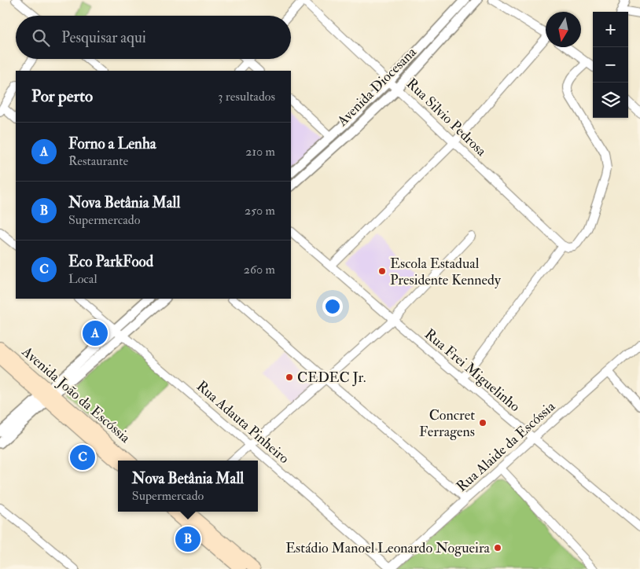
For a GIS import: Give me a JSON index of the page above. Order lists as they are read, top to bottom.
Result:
{
  "streets": {
    "main road": ["Avenida João da Escóssia"],
    "street": [
      "Avenida Diocesana",
      "Rua Silvio Pedrosa",
      "Rua Frei Miguelinho",
      "Rua Adauta Pinheiro",
      "Rua Alaide da Escóssia"
    ]
  },
  "crossings": [
    ["Avenida Diocesana", "Rua Silvio Pedrosa"],
    ["Rua Frei Miguelinho", "Rua Alaide da Escóssia"],
    ["Rua Adauta Pinheiro", "Rua Alaide da Escóssia"]
  ],
  "places": [
    "Escola Estadual Presidente Kennedy",
    "CEDEC Jr.",
    "Concret Ferragens",
    "Estádio Manoel Leonardo Nogueira"
  ],
  "north": "bottom",
  "page": {
    "map_buttons": ["+", "−"],
    "search": "Pesquisar aqui",
    "heading": ["Por perto", "3 resultados"],
    "list": [
      {
        "mark": "A",
        "name": "Forno a Lenha",
        "note": "Restaurante",
        "value": "210 m"
      },
      {
        "mark": "B",
        "name": "Nova Betânia Mall",
        "note": "Supermercado",
        "value": "250 m"
      },
      {
        "mark": "C",
        "name": "Eco ParkFood",
        "note": "Local",
        "value": "260 m"
      }
    ],
    "pins": ["A", "C", "B"],
    "popup": ["Nova Betânia Mall", "Supermercado"]
  }
}
